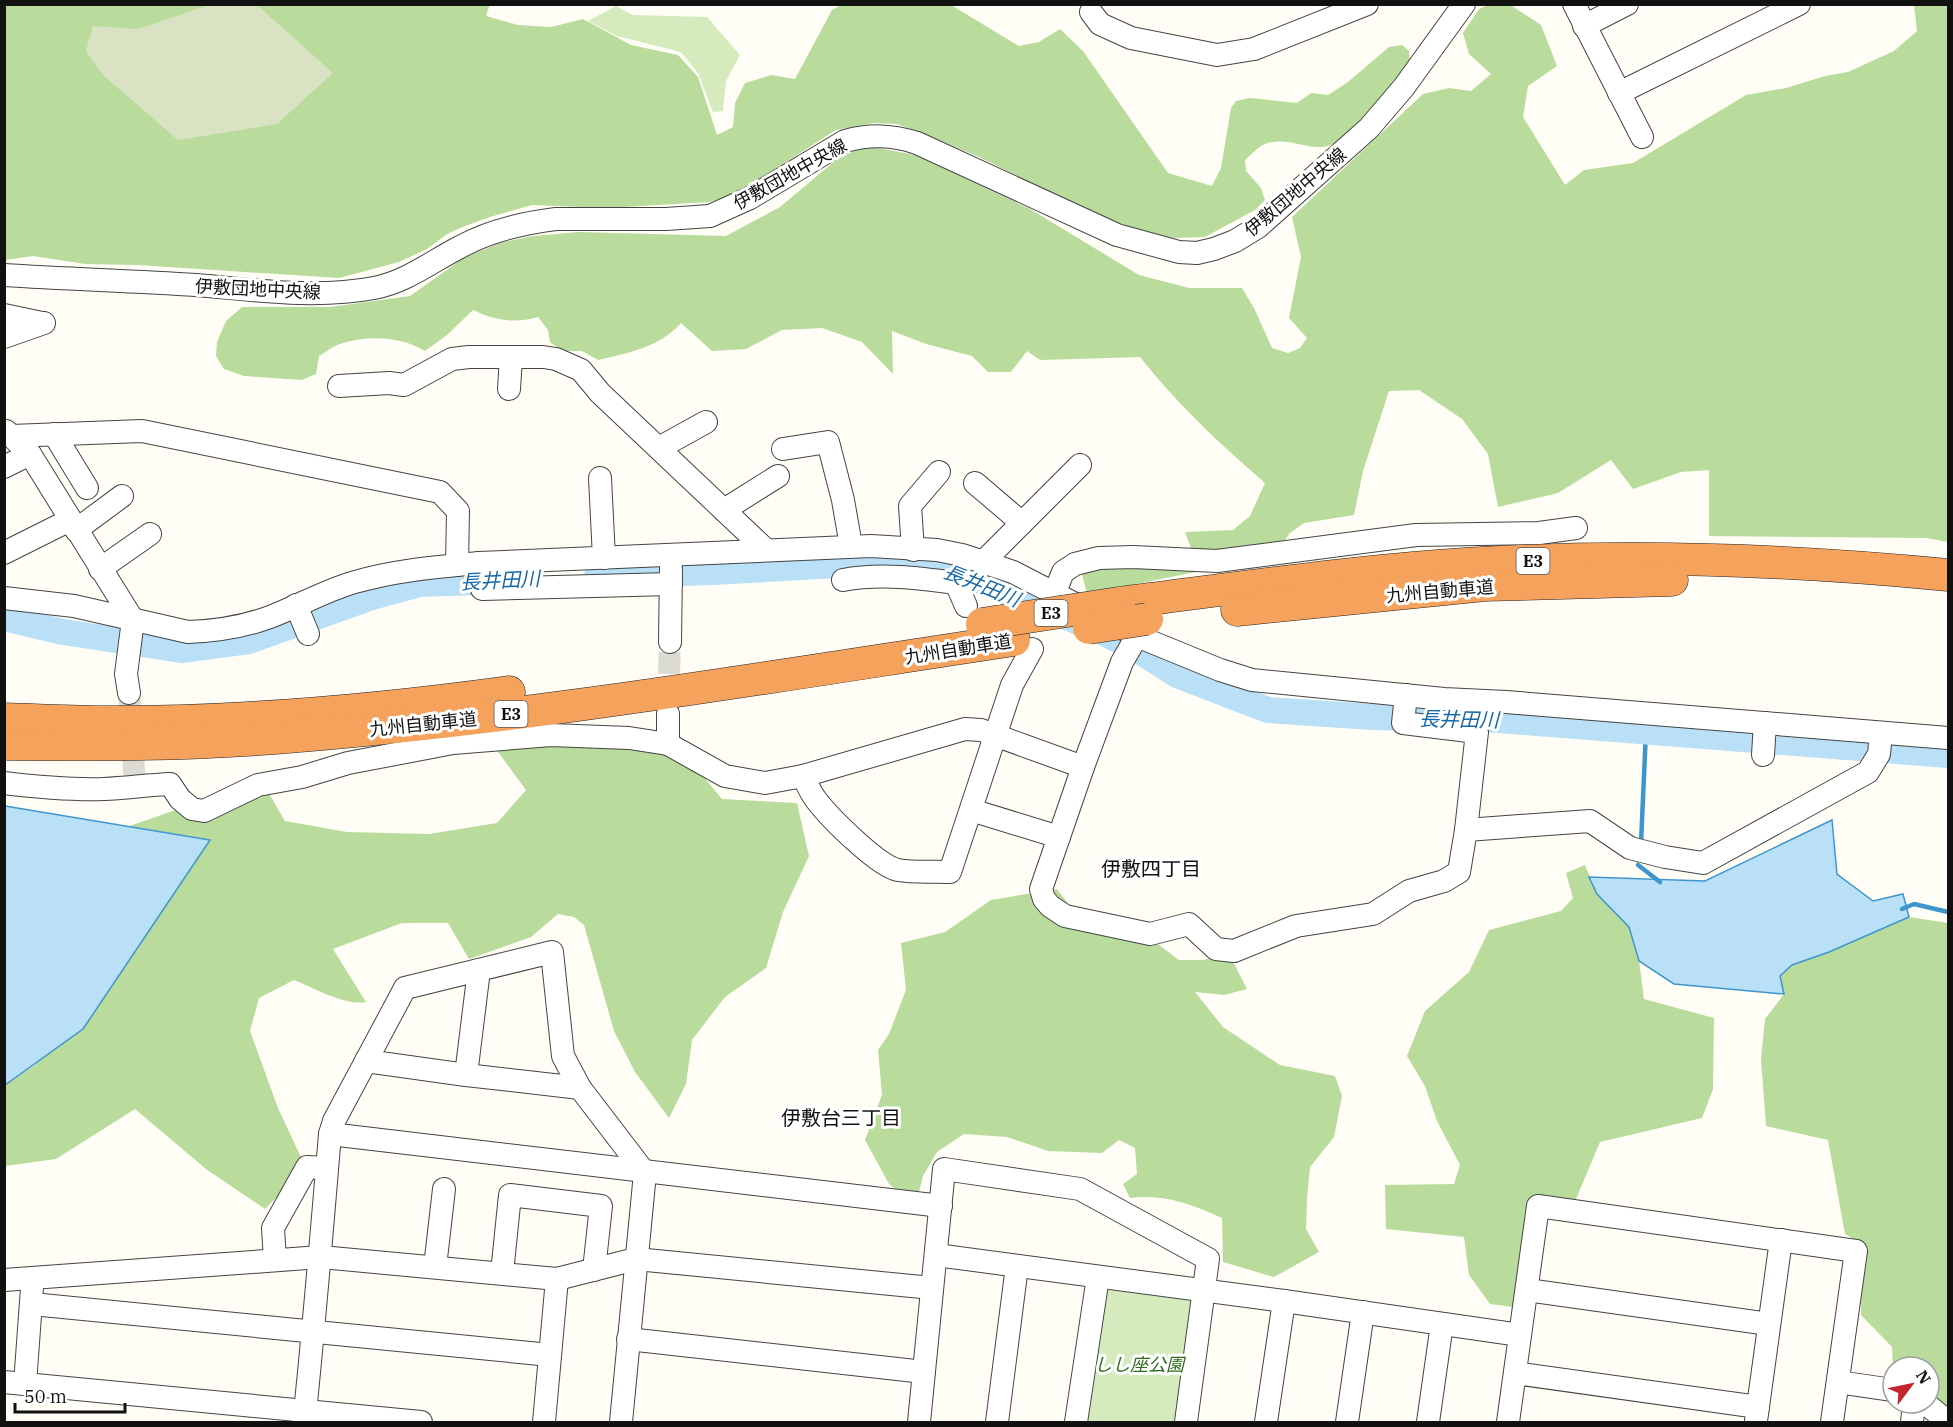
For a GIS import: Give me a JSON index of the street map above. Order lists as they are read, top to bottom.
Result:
{
  "streets": {
    "highway": ["E3", "九州自動車道"],
    "street": ["伊敷団地中央線"]
  },
  "districts": ["伊敷四丁目", "伊敷台三丁目"],
  "water": ["長井田川"],
  "parks": ["しし座公園"],
  "scale_bar": "50 m",
  "north": "top right"
}
